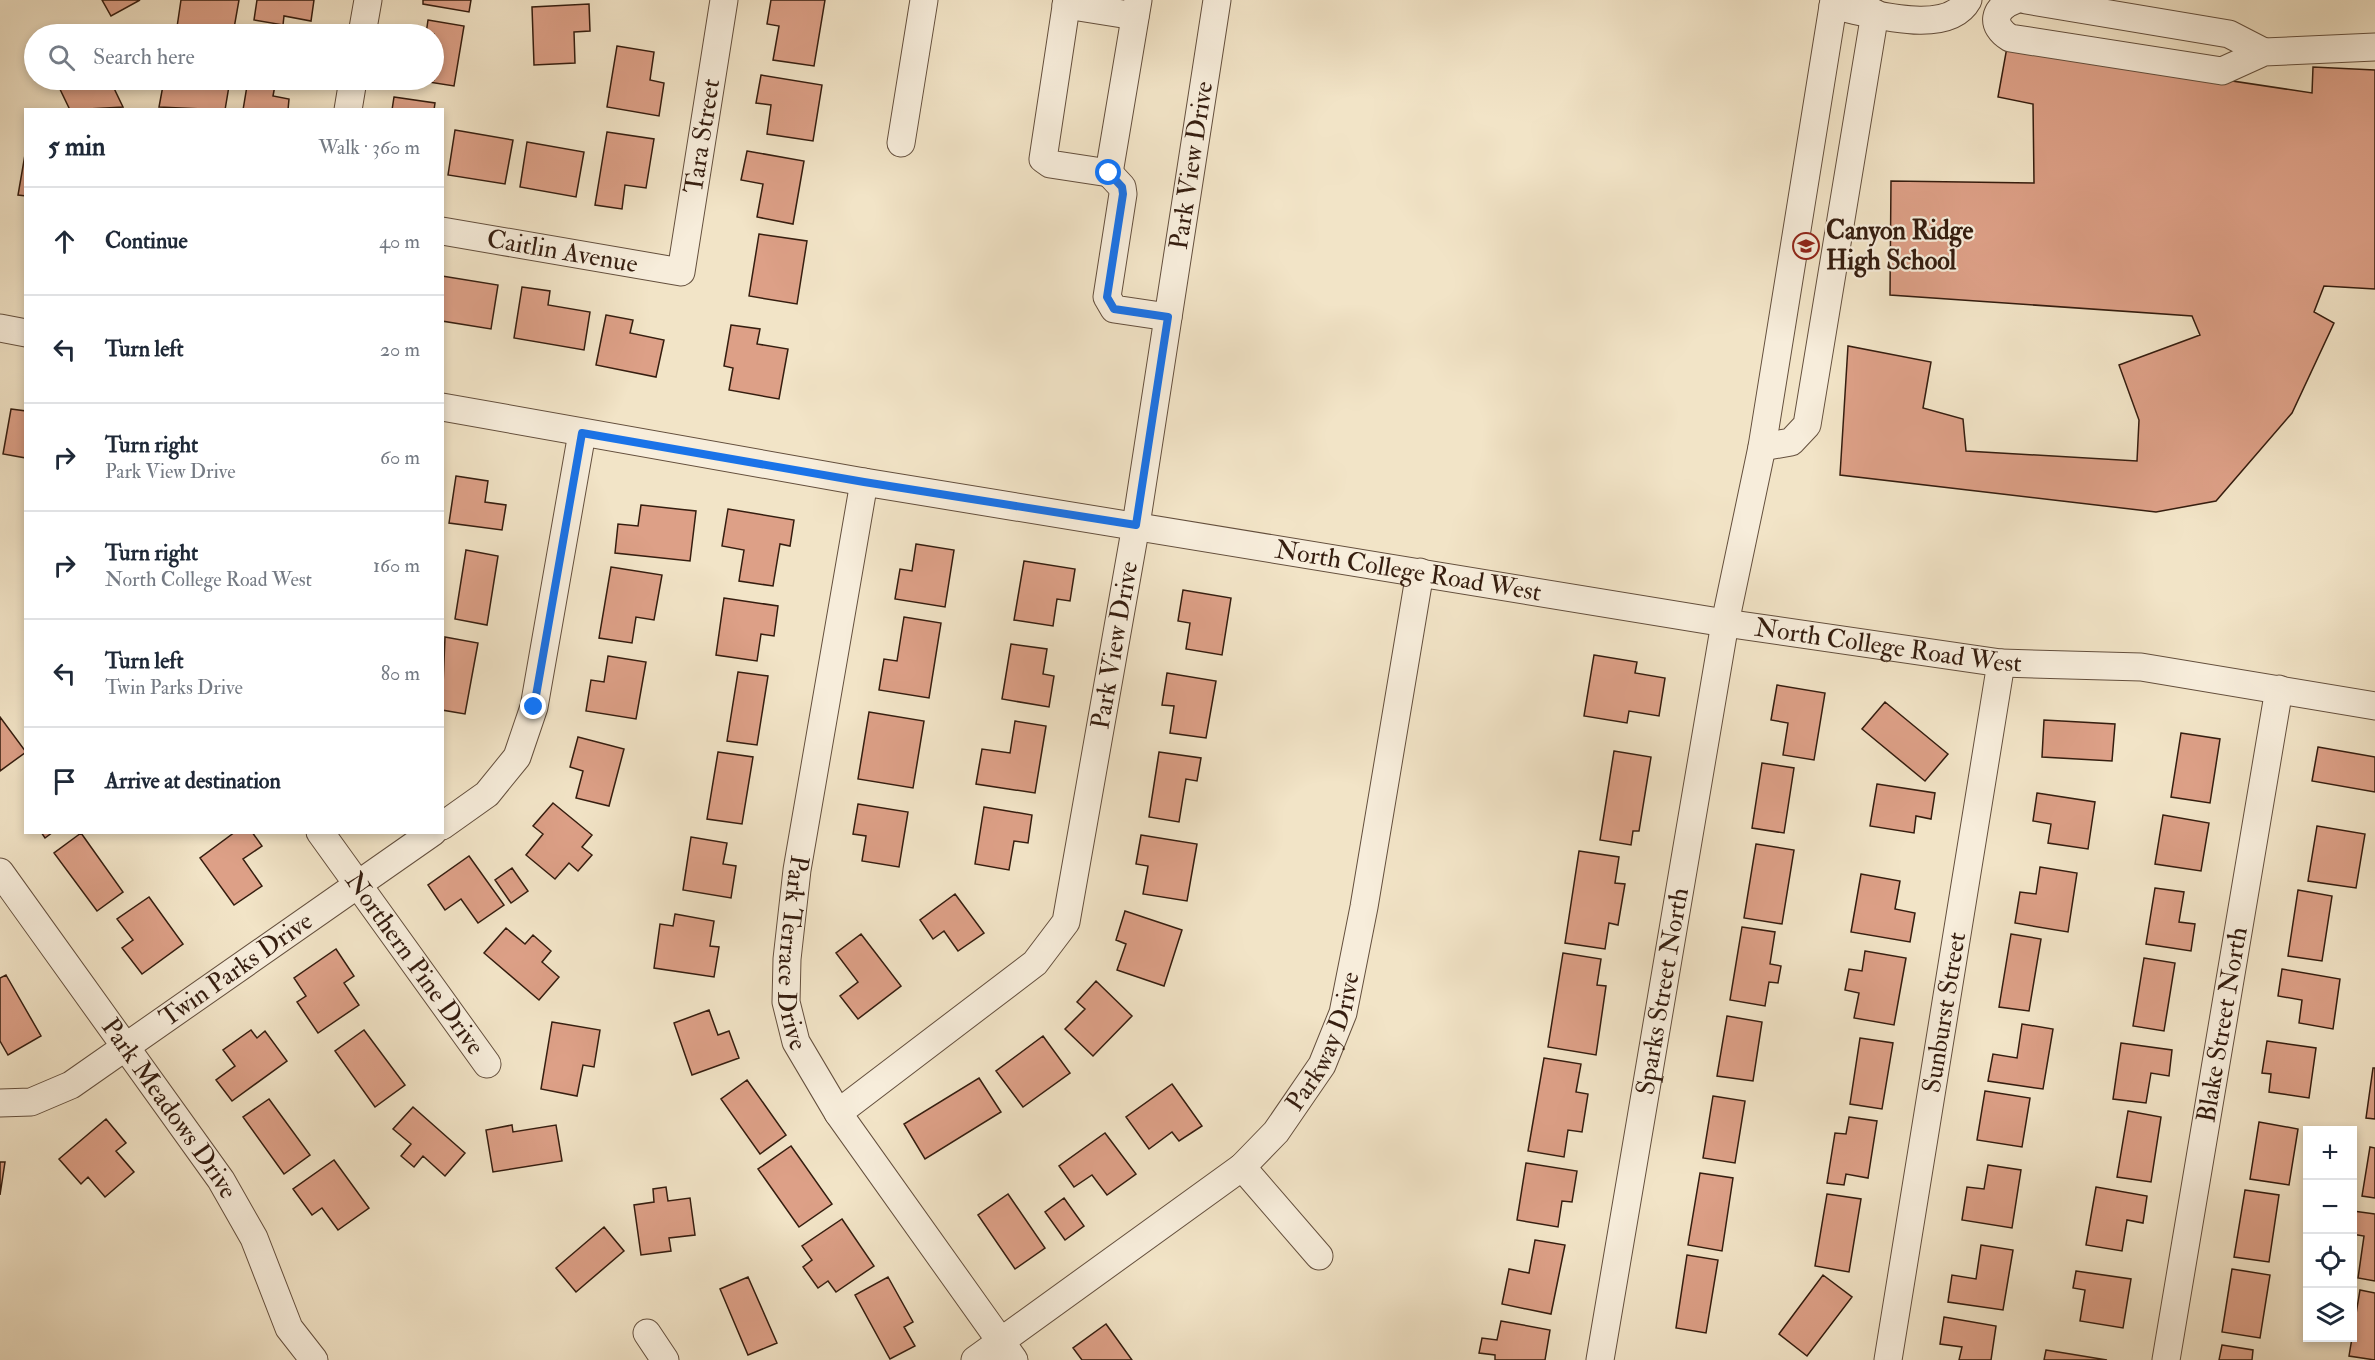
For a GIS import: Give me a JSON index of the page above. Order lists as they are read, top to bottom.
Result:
{
  "streets": {
    "street": [
      "Tara Street",
      "Park View Drive",
      "Caitlin Avenue",
      "North College Road West",
      "Park Terrace Drive",
      "Northern Pine Drive",
      "Twin Parks Drive",
      "Sparks Street North",
      "Sunburst Street",
      "Blake Street North",
      "Parkway Drive",
      "Park Meadows Drive"
    ]
  },
  "crossings": [
    ["Tara Street", "Caitlin Avenue"],
    ["Park View Drive", "North College Road West"],
    ["Park View Drive", "Park Terrace Drive"],
    ["North College Road West", "Park Terrace Drive"],
    ["North College Road West", "Sparks Street North"],
    ["North College Road West", "Sunburst Street"],
    ["North College Road West", "Blake Street North"],
    ["North College Road West", "Parkway Drive"],
    ["Park Terrace Drive", "Parkway Drive"],
    ["Northern Pine Drive", "Twin Parks Drive"],
    ["Twin Parks Drive", "Park Meadows Drive"]
  ],
  "places": {
    "school or university": ["Canyon Ridge High School"]
  },
  "page": {
    "search": "Search here",
    "heading": ["5 min", "Walk · 360 m"],
    "list": [
      ["Continue", "40 m"],
      ["Turn left", "20 m"],
      ["Turn right", "Park View Drive", "60 m"],
      ["Turn right", "North College Road West", "160 m"],
      ["Turn left", "Twin Parks Drive", "80 m"],
      "Arrive at destination"
    ],
    "map_buttons": ["+", "−"]
  }
}
